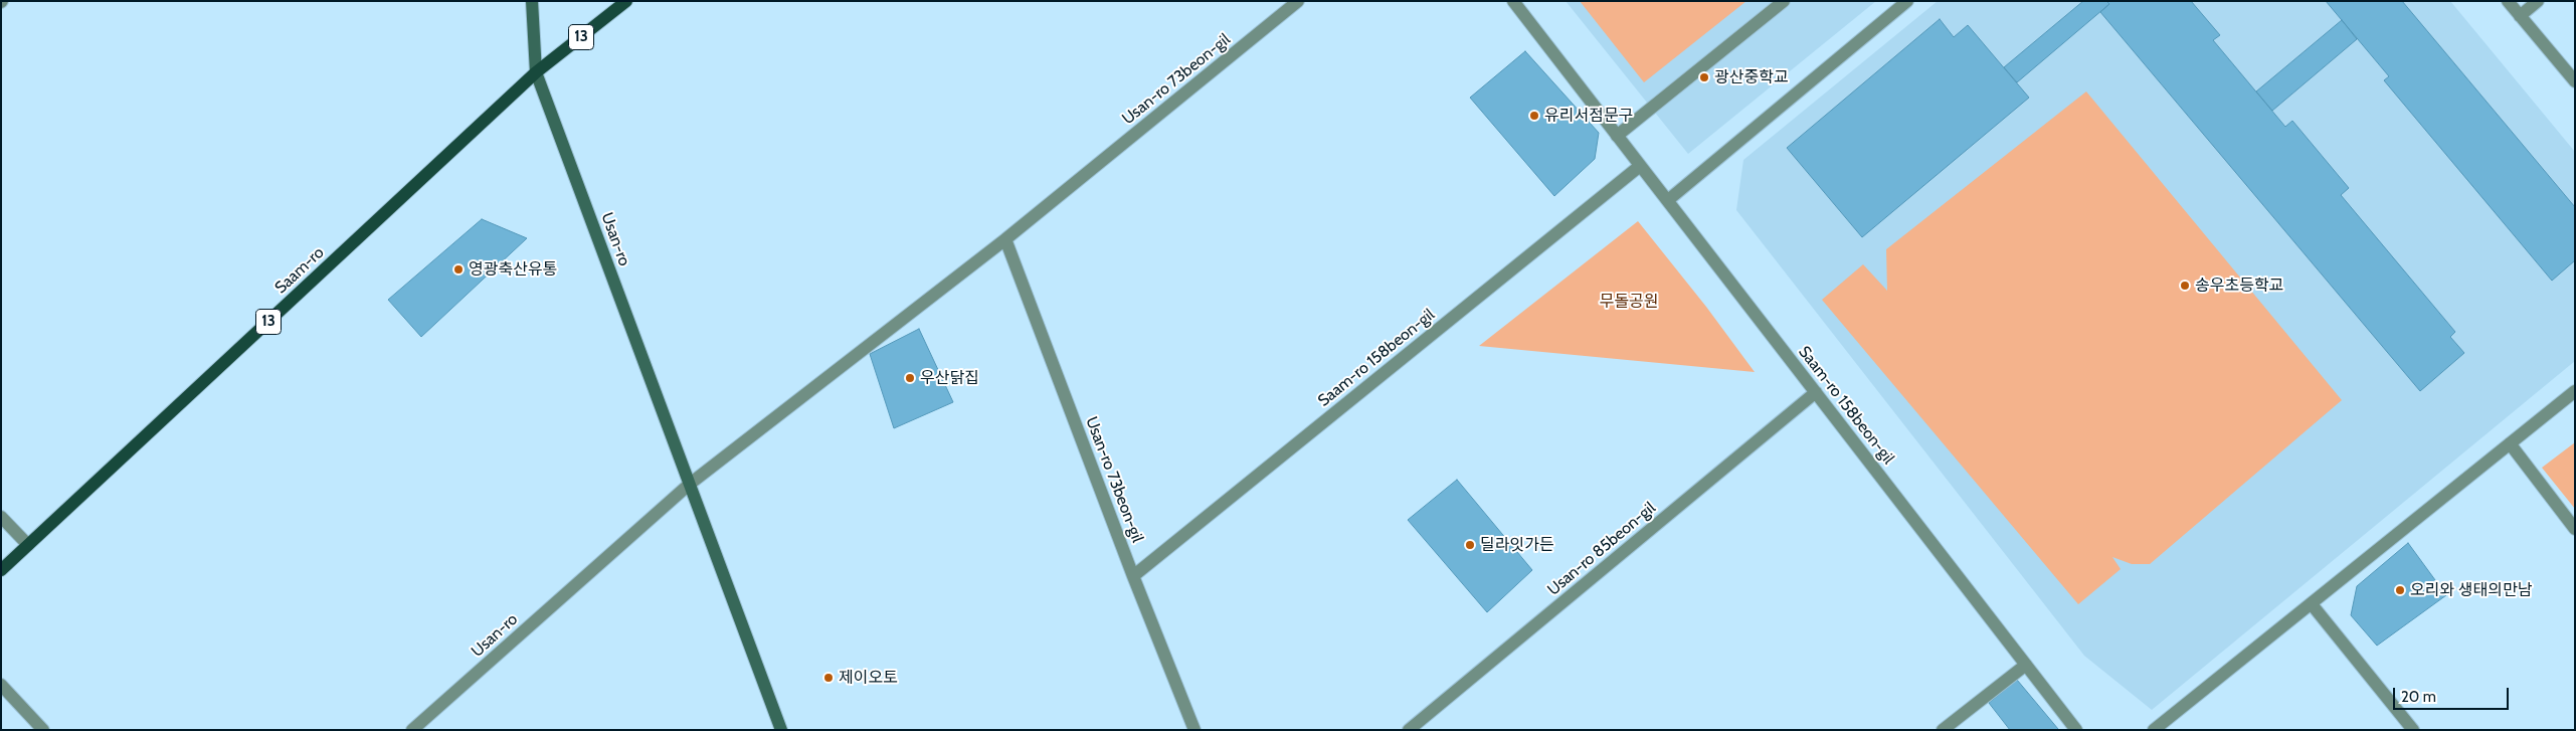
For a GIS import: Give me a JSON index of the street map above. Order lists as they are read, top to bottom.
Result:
{
  "streets": {
    "main road": ["13", "Saam-ro"],
    "street": [
      "Usan-ro 73beon-gil",
      "Usan-ro",
      "Saam-ro 158beon-gil",
      "Usan-ro 85beon-gil"
    ]
  },
  "crossings": [
    ["Usan-ro 73beon-gil", "Usan-ro"],
    ["Usan-ro 73beon-gil", "Saam-ro 158beon-gil"],
    ["Usan-ro", "Saam-ro"],
    ["Saam-ro 158beon-gil", "Usan-ro 85beon-gil"]
  ],
  "parks": ["무돌공원"],
  "places": [
    "광산중학교",
    "유리서점문구",
    "영광축산유통",
    "송우초등학교",
    "우산닭집",
    "딜라잇가든",
    "오리와 생태의만남",
    "제이오토"
  ],
  "scale_bar": "20 m"
}
